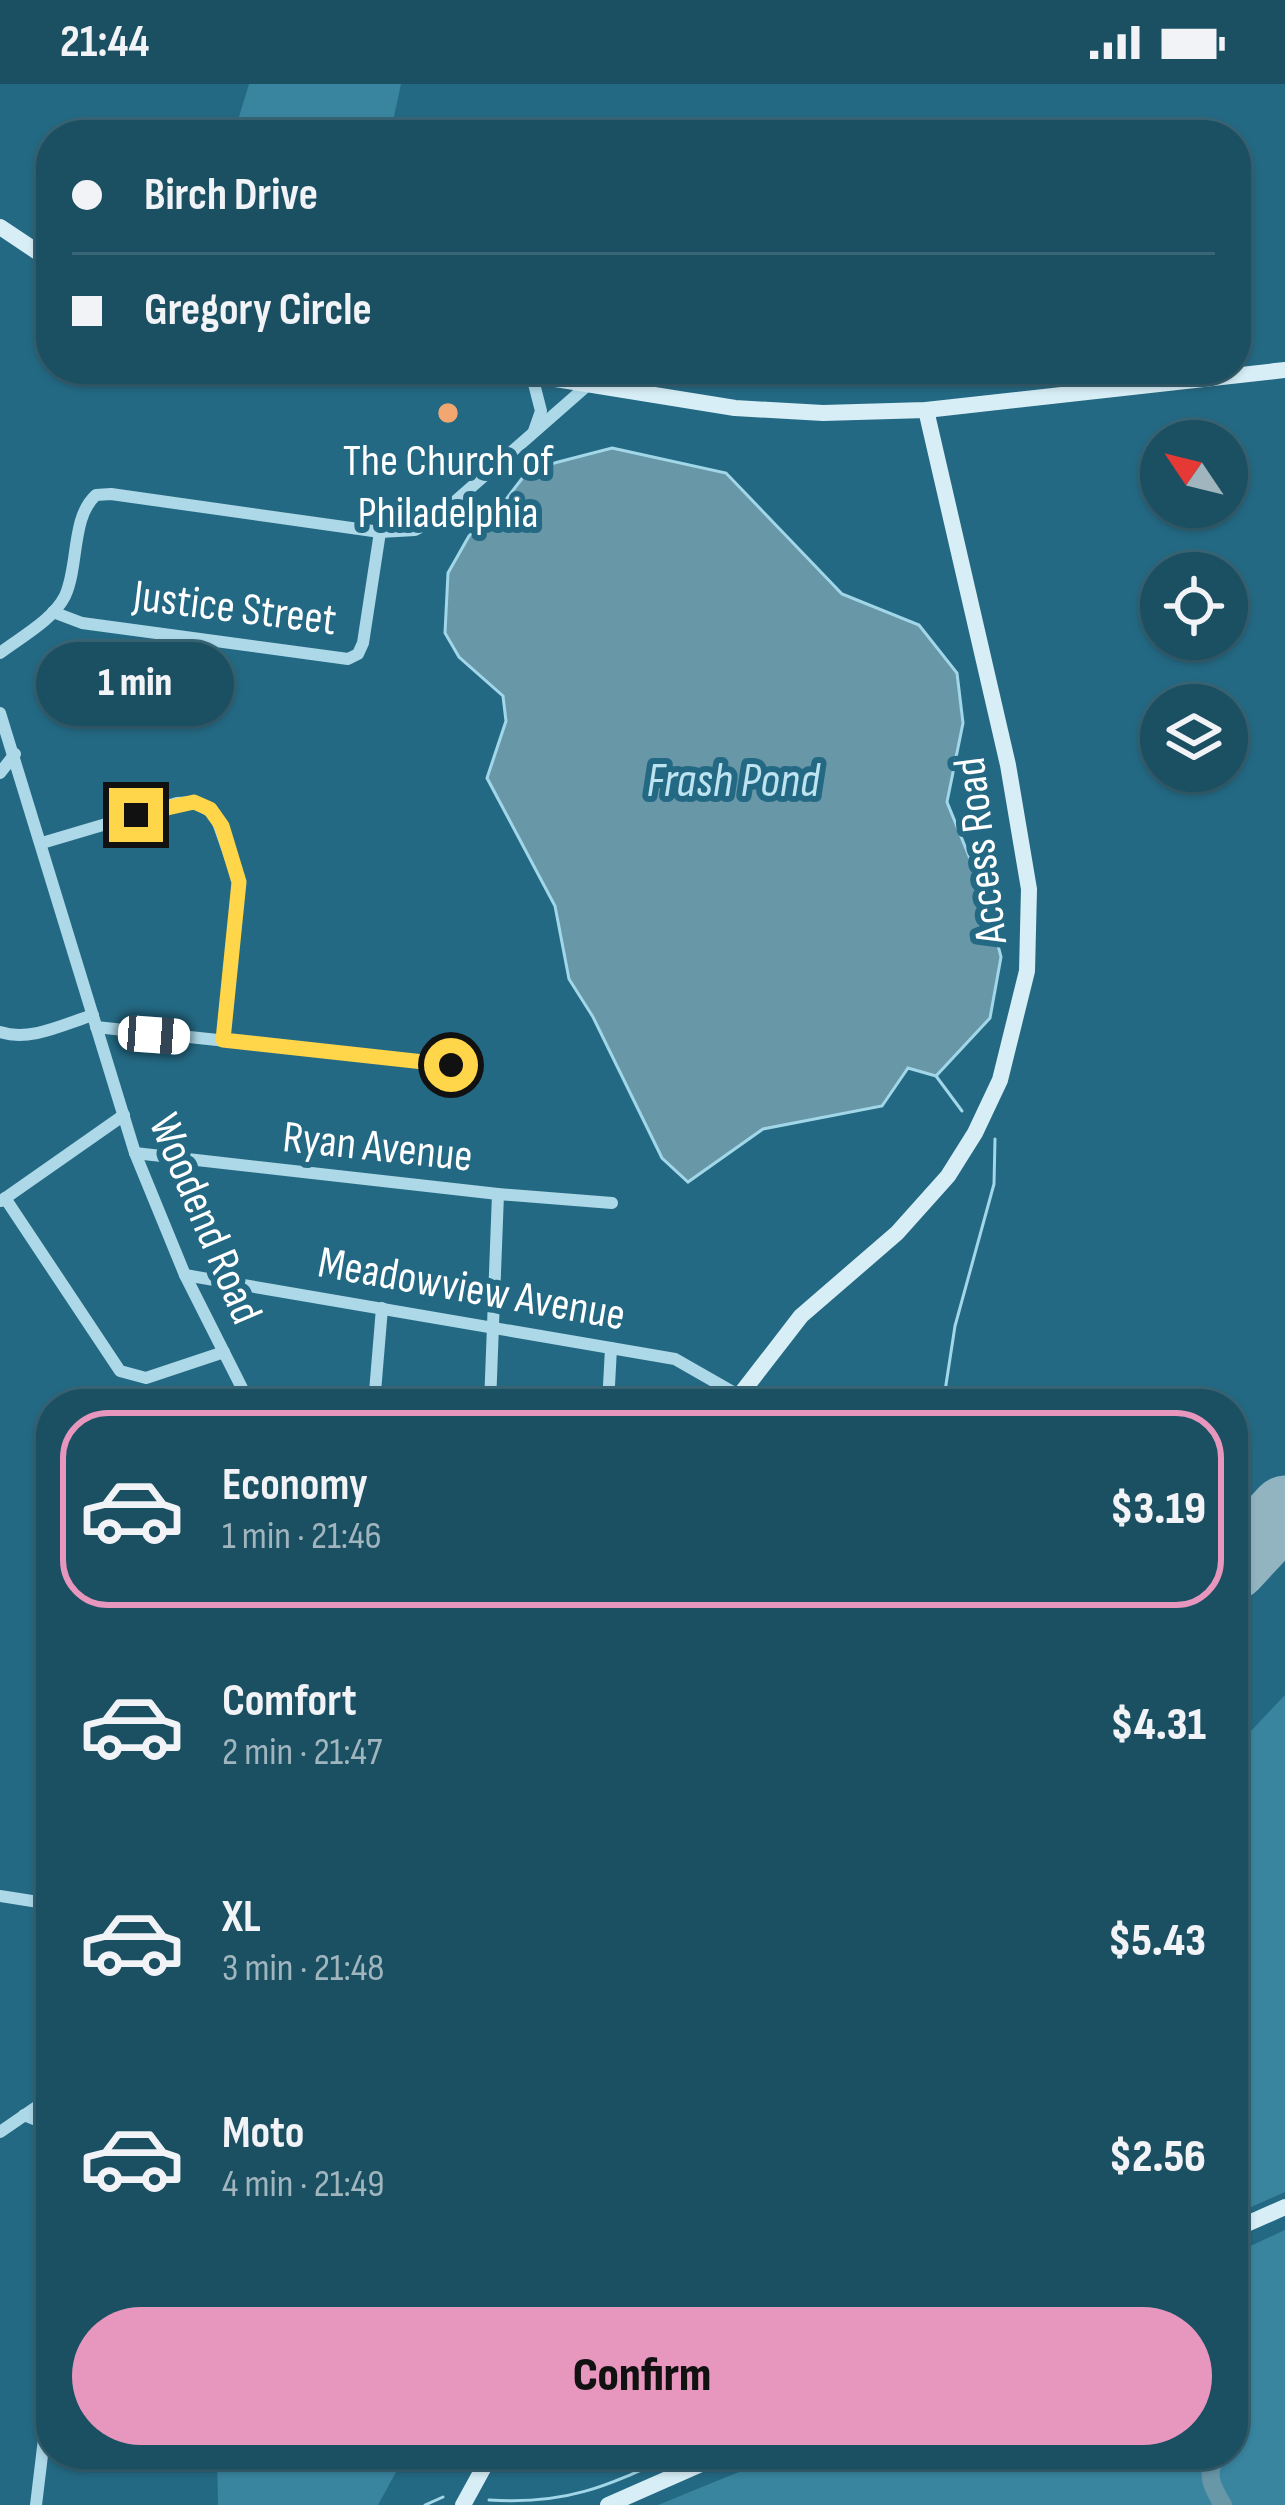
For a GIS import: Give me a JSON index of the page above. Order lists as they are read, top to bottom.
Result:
{
  "streets": {
    "main road": ["Access Road"],
    "street": [
      "Justice Street",
      "Ryan Avenue",
      "Woodend Road",
      "Meadowview Avenue"
    ]
  },
  "crossings": [
    ["Ryan Avenue", "Woodend Road"],
    ["Woodend Road", "Meadowview Avenue"]
  ],
  "water": ["Frash Pond"],
  "places": ["The Church of Philadelphia"],
  "north": "top left",
  "page": {
    "status": "21:44",
    "banner": ["Birch Drive", "Gregory Circle"],
    "bubble": "1 min",
    "list": [
      {
        "name": "Economy",
        "note": "1 min · 21:46",
        "value": "$3.19"
      },
      {
        "name": "Comfort",
        "note": "2 min · 21:47",
        "value": "$4.31"
      },
      {
        "name": "XL",
        "note": "3 min · 21:48",
        "value": "$5.43"
      },
      {
        "name": "Moto",
        "note": "4 min · 21:49",
        "value": "$2.56"
      }
    ],
    "buttons": "Confirm"
  }
}
